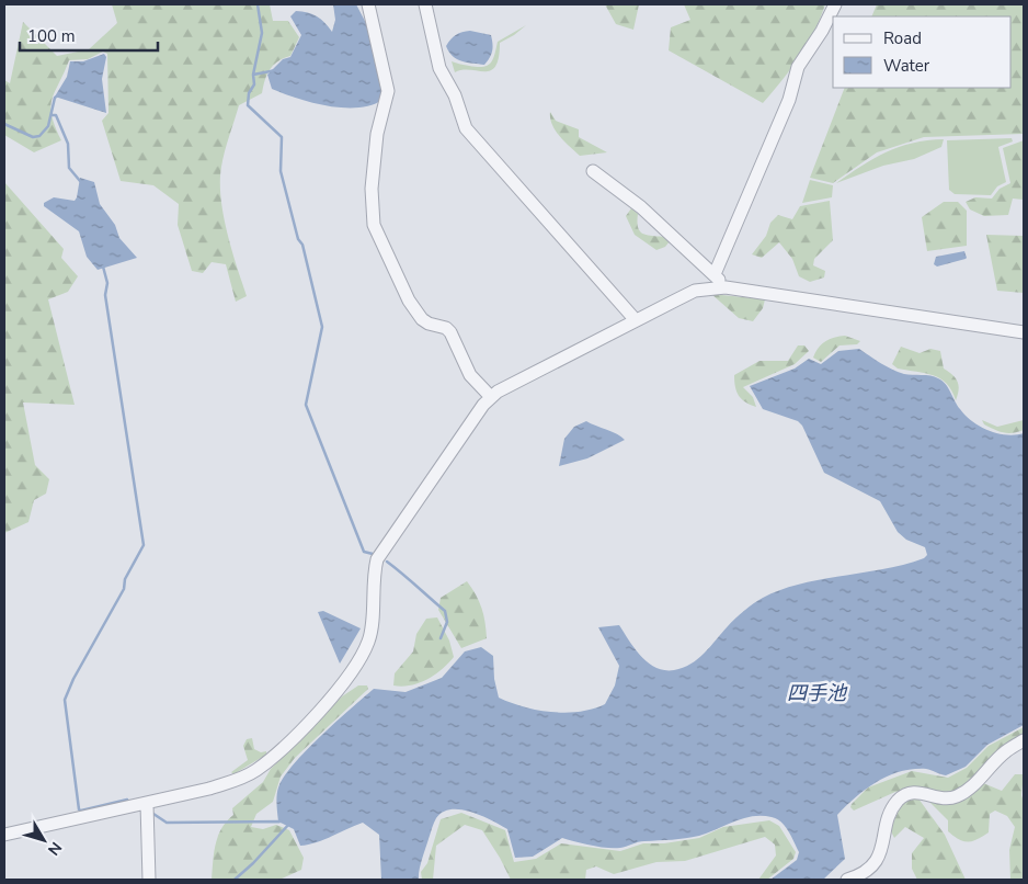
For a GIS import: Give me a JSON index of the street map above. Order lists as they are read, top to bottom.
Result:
{
  "water": ["四手池"],
  "legend": ["Road", "Water"],
  "scale_bar": "100 m",
  "north": "bottom right"
}
